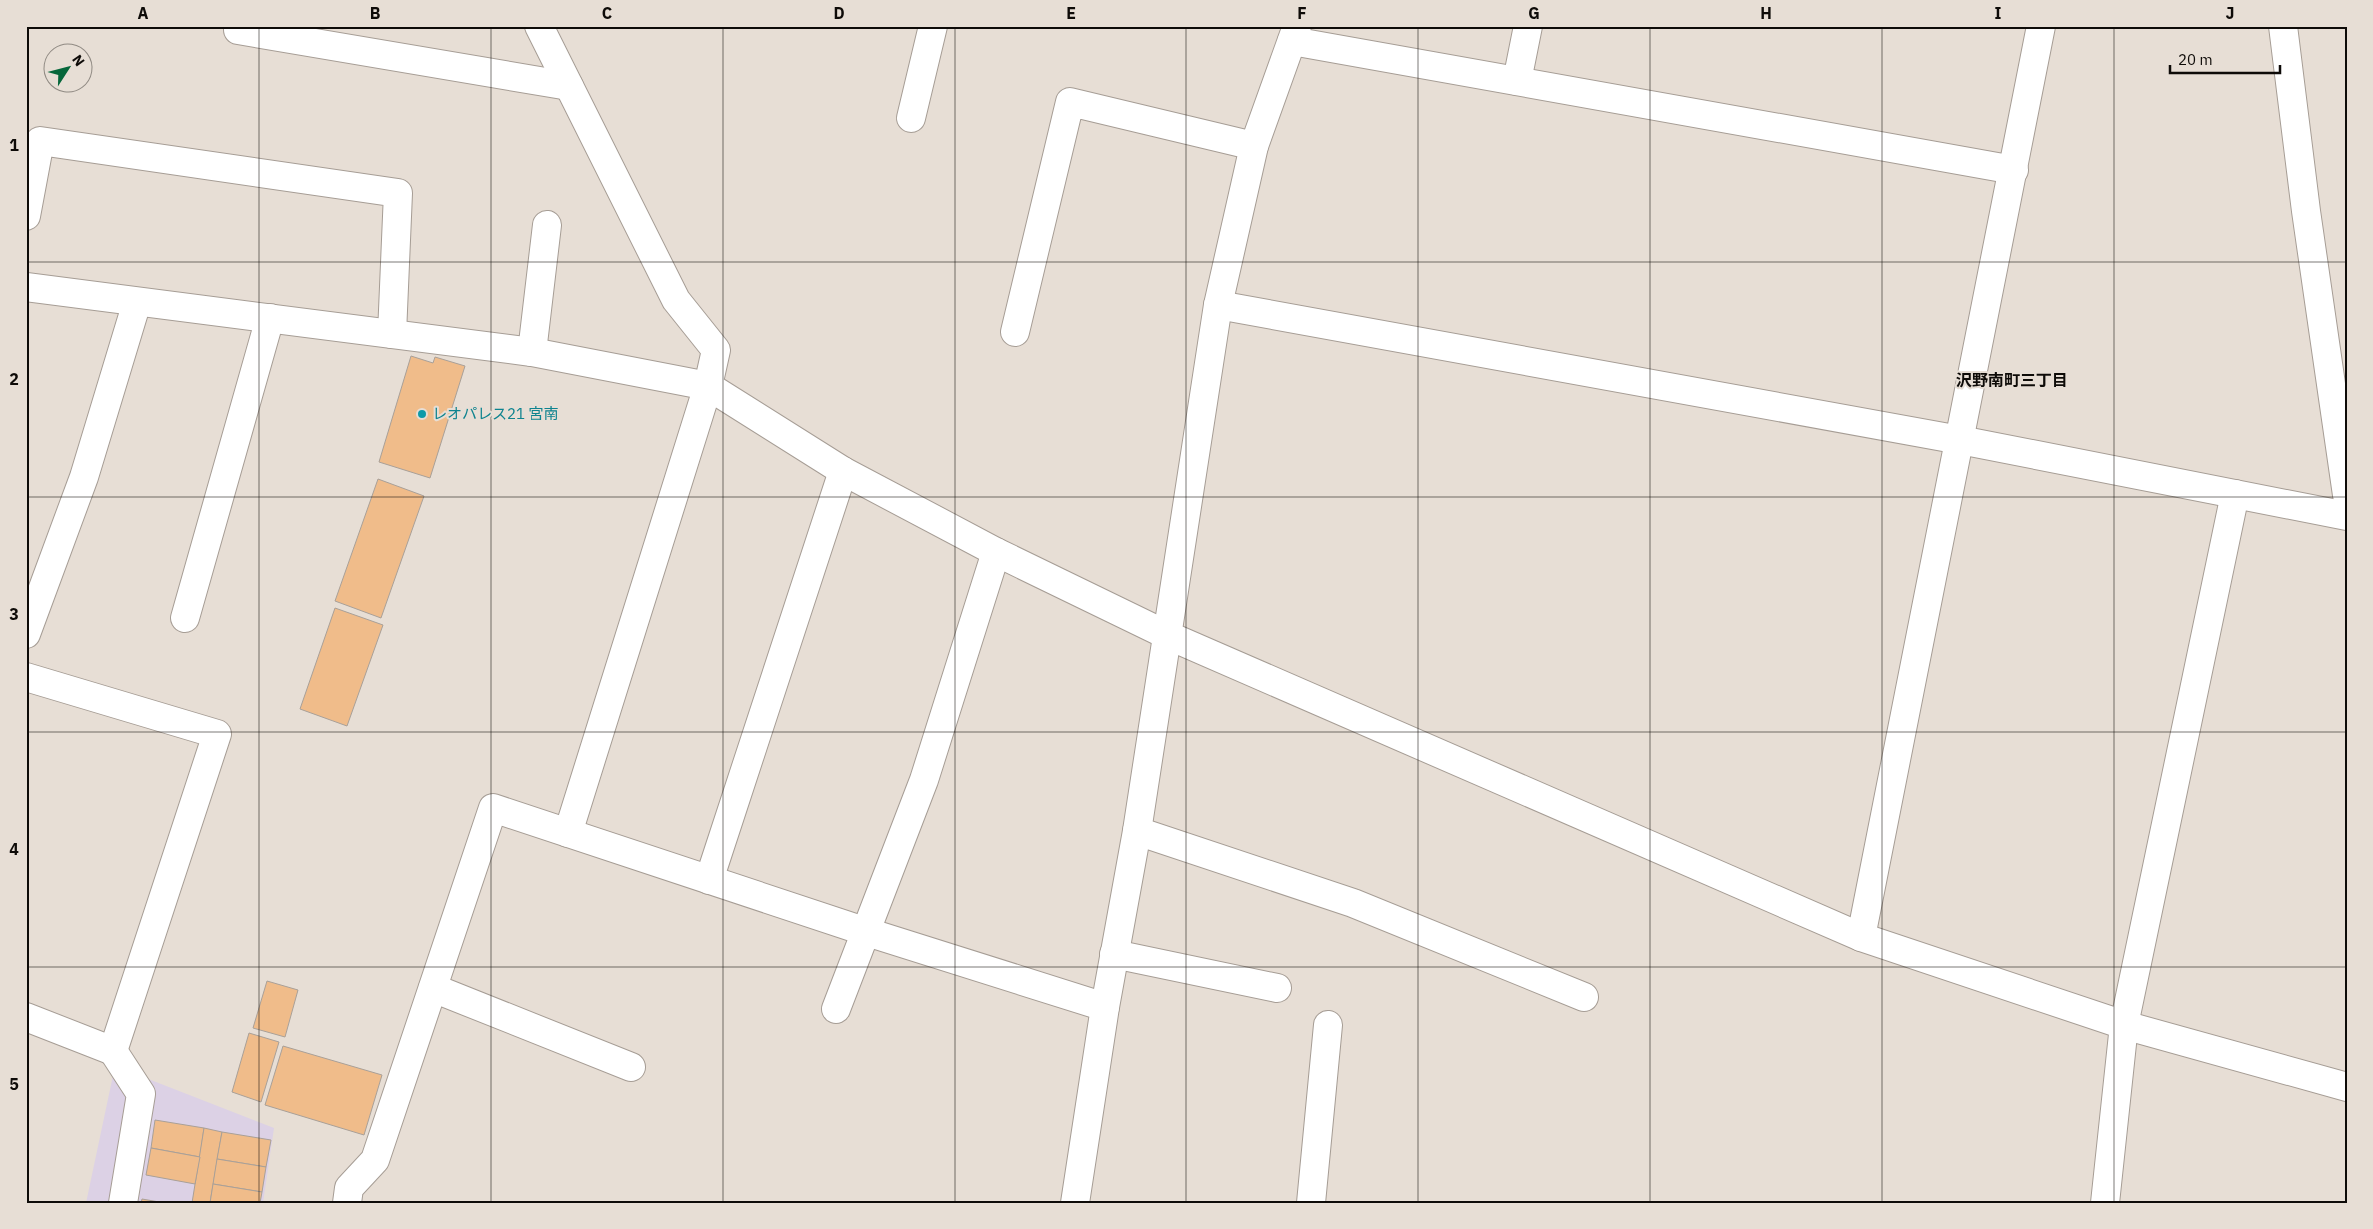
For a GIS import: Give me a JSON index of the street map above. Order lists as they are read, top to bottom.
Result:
{
  "districts": ["沢野南町三丁目"],
  "places": ["レオパレス21 宮南"],
  "scale_bar": "20 m",
  "north": "top right",
  "grid": {
    "columns": [
      "A",
      "B",
      "C",
      "D",
      "E",
      "F",
      "G",
      "H",
      "I",
      "J"
    ],
    "rows": [
      "1",
      "2",
      "3",
      "4",
      "5"
    ]
  }
}
